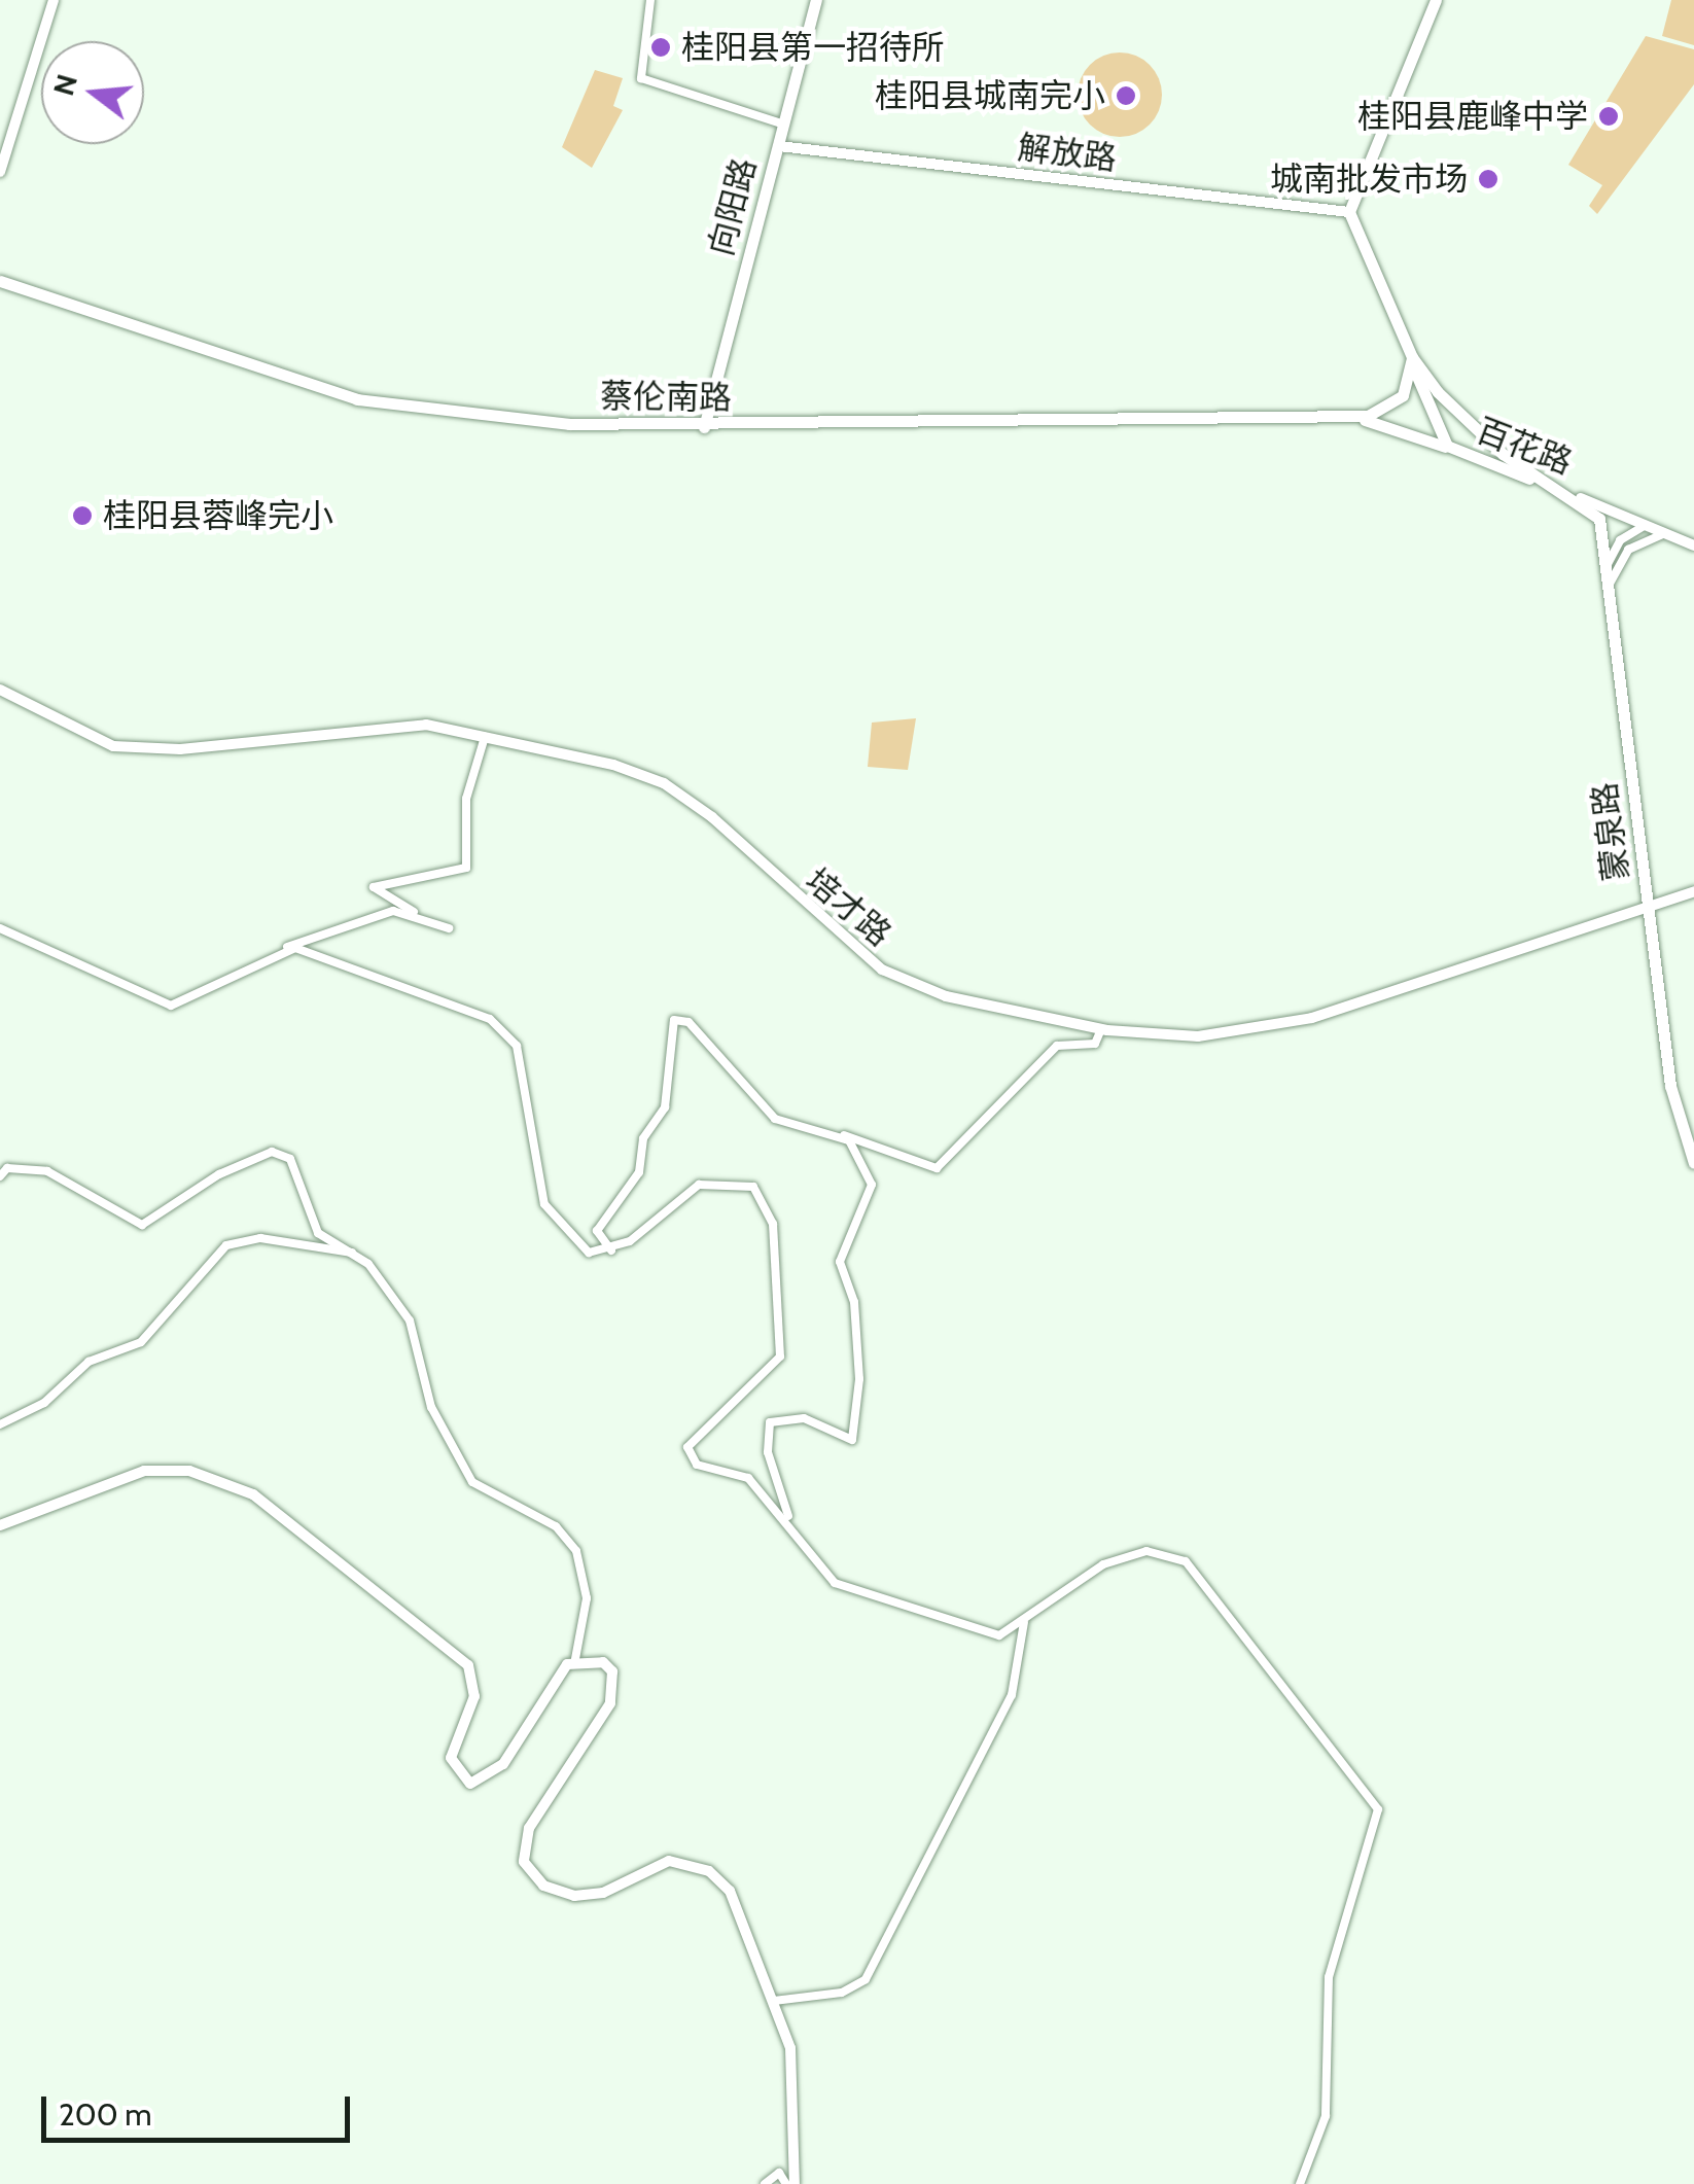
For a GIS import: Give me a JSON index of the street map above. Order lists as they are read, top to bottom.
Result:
{
  "streets": {
    "main road": [
      "向阳路",
      "蔡伦南路",
      "百花路",
      "蒙泉路"
    ],
    "street": ["解放路", "培才路"]
  },
  "crossings": [
    ["解放路", "向阳路"],
    ["解放路", "百花路"],
    ["向阳路", "蔡伦南路"],
    ["蔡伦南路", "百花路"],
    ["百花路", "蒙泉路"],
    ["蒙泉路", "培才路"]
  ],
  "places": [
    "桂阳县第一招待所",
    "桂阳县城南完小",
    "桂阳县鹿峰中学",
    "城南批发市场",
    "桂阳县蓉峰完小"
  ],
  "scale_bar": "200 m",
  "north": "left"
}
